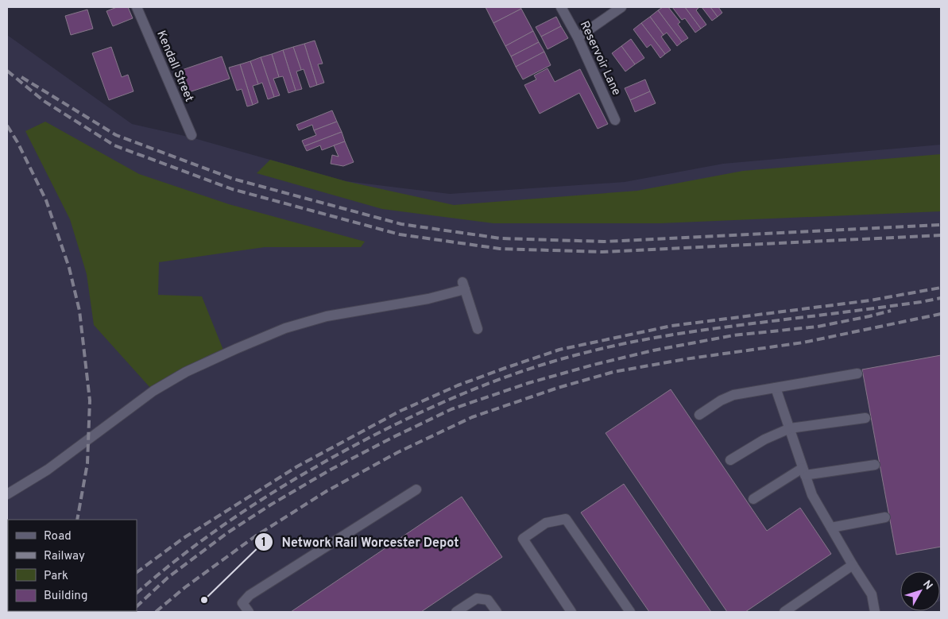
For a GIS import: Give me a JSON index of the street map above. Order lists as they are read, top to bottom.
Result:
{
  "streets": {
    "street": ["Reservoir Lane", "Kendall Street"]
  },
  "places": ["Network Rail Worcester Depot"],
  "legend": [
    "Road",
    "Railway",
    "Park",
    "Building"
  ],
  "north": "top right"
}
